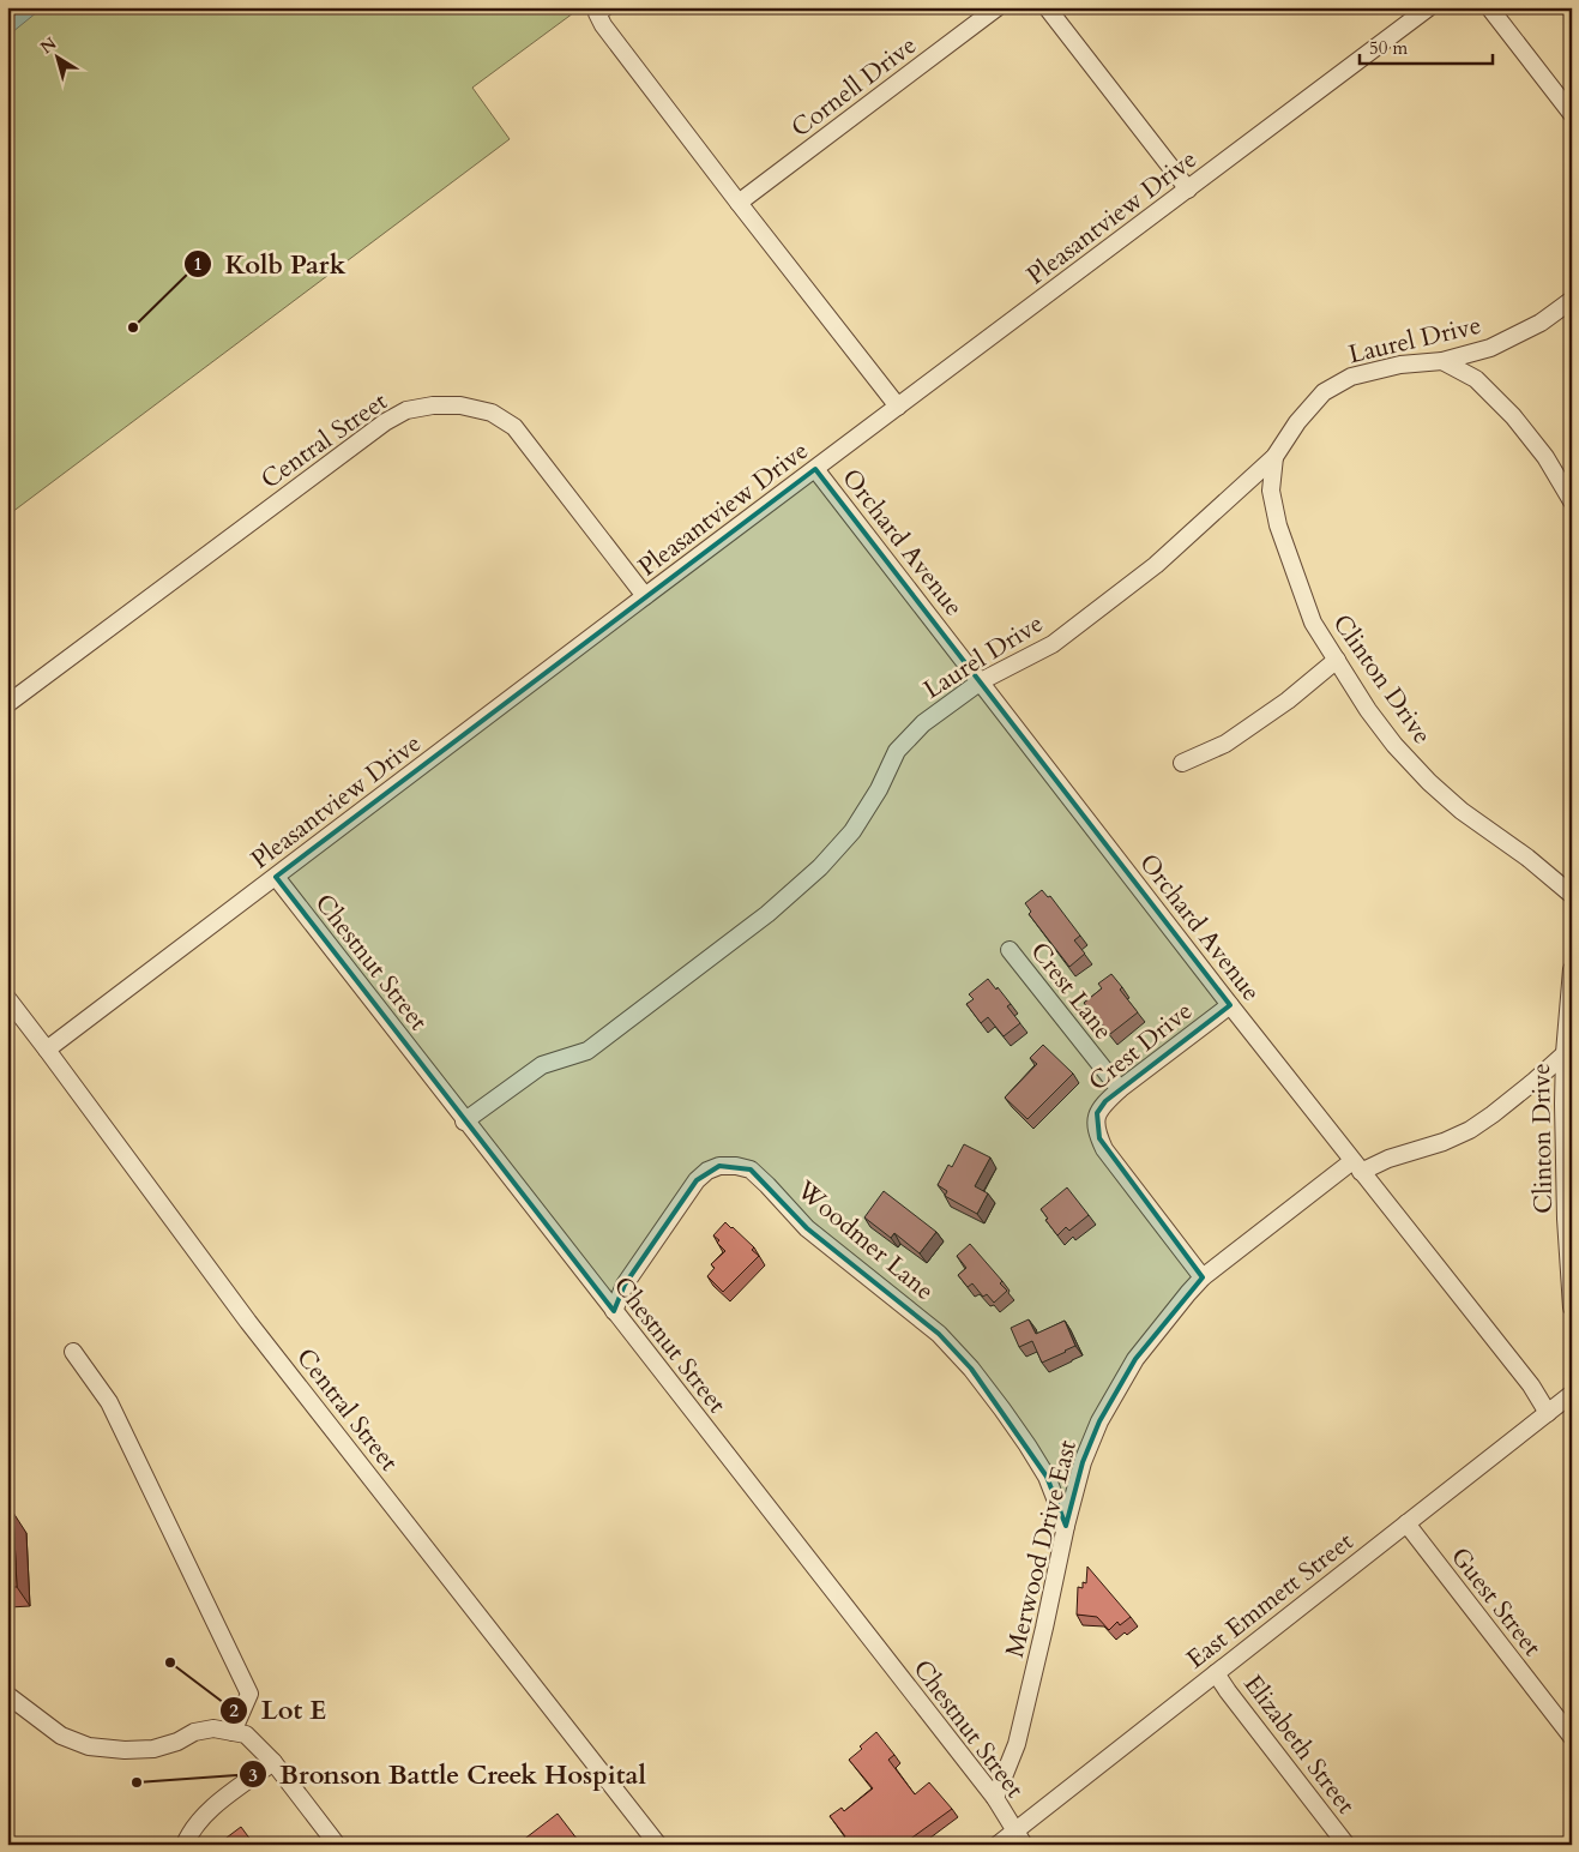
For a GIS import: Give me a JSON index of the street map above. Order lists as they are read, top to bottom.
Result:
{
  "streets": {
    "street": [
      "Cornell Drive",
      "Pleasantview Drive",
      "Laurel Drive",
      "Central Street",
      "Orchard Avenue",
      "Clinton Drive",
      "Chestnut Street",
      "Crest Lane",
      "Crest Drive",
      "Woodmer Lane",
      "Merwood Drive East",
      "East Emmett Street",
      "Guest Street",
      "Elizabeth Street"
    ]
  },
  "crossings": [
    ["Pleasantview Drive", "Central Street"],
    ["Pleasantview Drive", "Orchard Avenue"],
    ["Pleasantview Drive", "Chestnut Street"],
    ["Laurel Drive", "Orchard Avenue"],
    ["Laurel Drive", "Clinton Drive"],
    ["Laurel Drive", "Chestnut Street"],
    ["Orchard Avenue", "Crest Drive"],
    ["Orchard Avenue", "Merwood Drive East"],
    ["Orchard Avenue", "East Emmett Street"],
    ["Clinton Drive", "Merwood Drive East"],
    ["Chestnut Street", "Woodmer Lane"],
    ["Chestnut Street", "Merwood Drive East"],
    ["Chestnut Street", "East Emmett Street"],
    ["Crest Lane", "Crest Drive"],
    ["Crest Drive", "Merwood Drive East"],
    ["Woodmer Lane", "Merwood Drive East"],
    ["East Emmett Street", "Guest Street"],
    ["East Emmett Street", "Elizabeth Street"]
  ],
  "places": ["Kolb Park", "Lot E", "Bronson Battle Creek Hospital"],
  "scale_bar": "50 m",
  "north": "top left"
}
